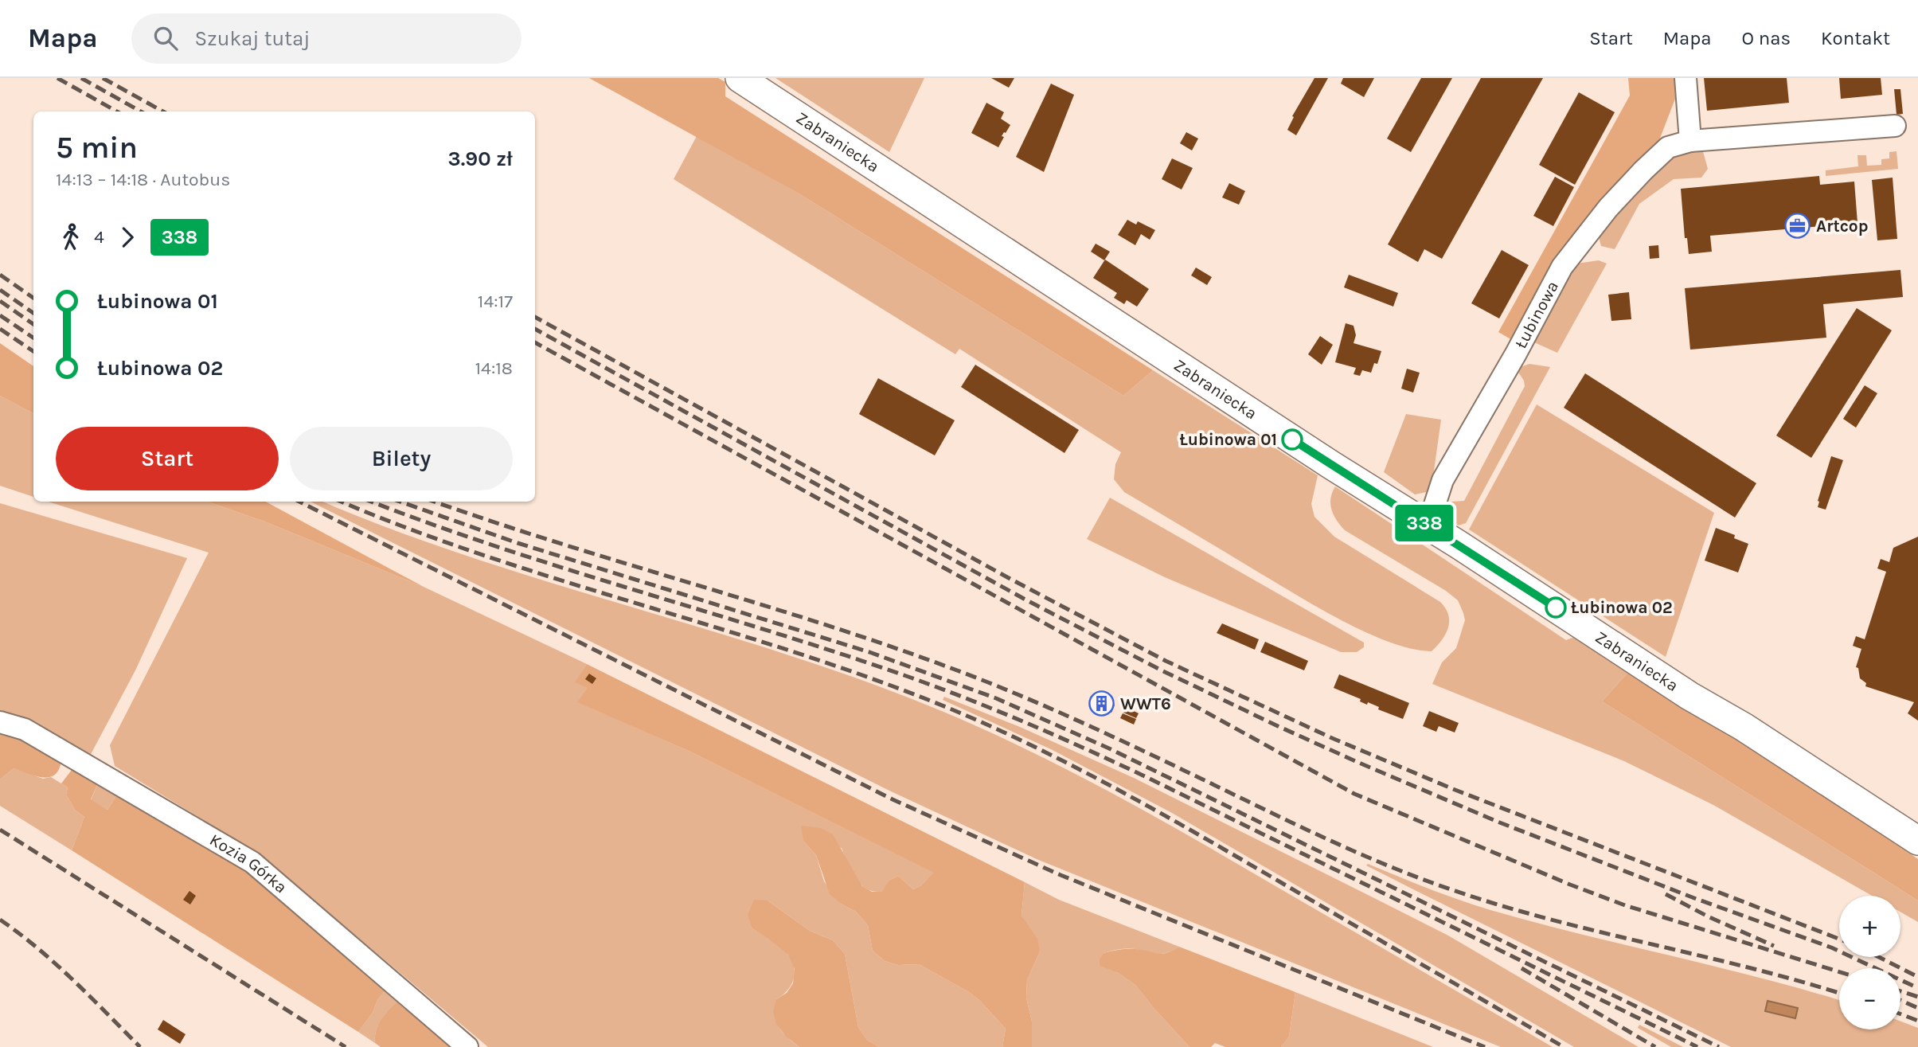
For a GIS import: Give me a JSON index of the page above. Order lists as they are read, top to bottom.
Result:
{
  "streets": {
    "main road": ["Zabraniecka"],
    "street": ["Łubinowa", "Kozia Górka"]
  },
  "crossings": [
    ["Zabraniecka", "Łubinowa"]
  ],
  "places": {
    "office": ["Artcop"],
    "other": ["Łubinowa 01", "Łubinowa 02"],
    "building": ["WWT6"]
  },
  "lines": ["bus line 338"],
  "page": {
    "header": "Mapa",
    "search": "Szukaj tutaj",
    "nav": [
      "Start",
      "Mapa",
      "O nas",
      "Kontakt"
    ],
    "on_map": "338",
    "heading": ["5 min", "14:13 – 14:18 · Autobus", "3.90 zł"],
    "legs": ["4", "338"],
    "list": [
      {
        "name": "Łubinowa 01",
        "value": "14:17"
      },
      {
        "name": "Łubinowa 02",
        "value": "14:18"
      }
    ],
    "buttons": ["Start", "Bilety"],
    "map_buttons": ["+", "−"]
  }
}
